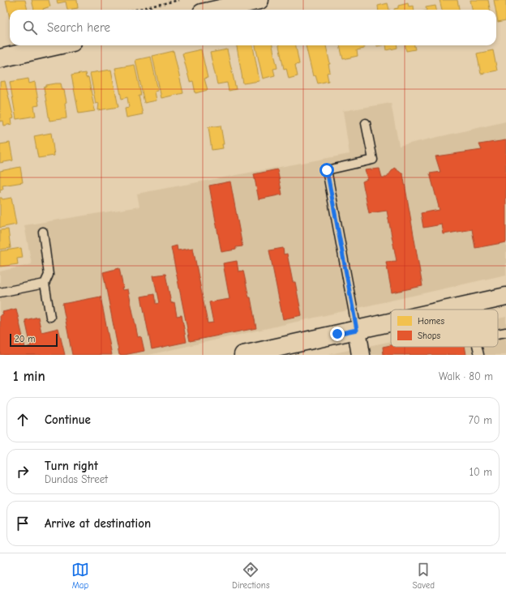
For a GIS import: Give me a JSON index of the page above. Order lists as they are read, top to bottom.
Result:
{
  "legend": ["Homes", "Shops"],
  "scale_bar": "20 m",
  "page": {
    "search": "Search here",
    "scale": "20 m",
    "heading": ["1 min", "Walk · 80 m"],
    "list": [
      ["Continue", "70 m"],
      ["Turn right", "Dundas Street", "10 m"],
      "Arrive at destination"
    ],
    "nav": ["Map", "Directions", "Saved"]
  }
}
